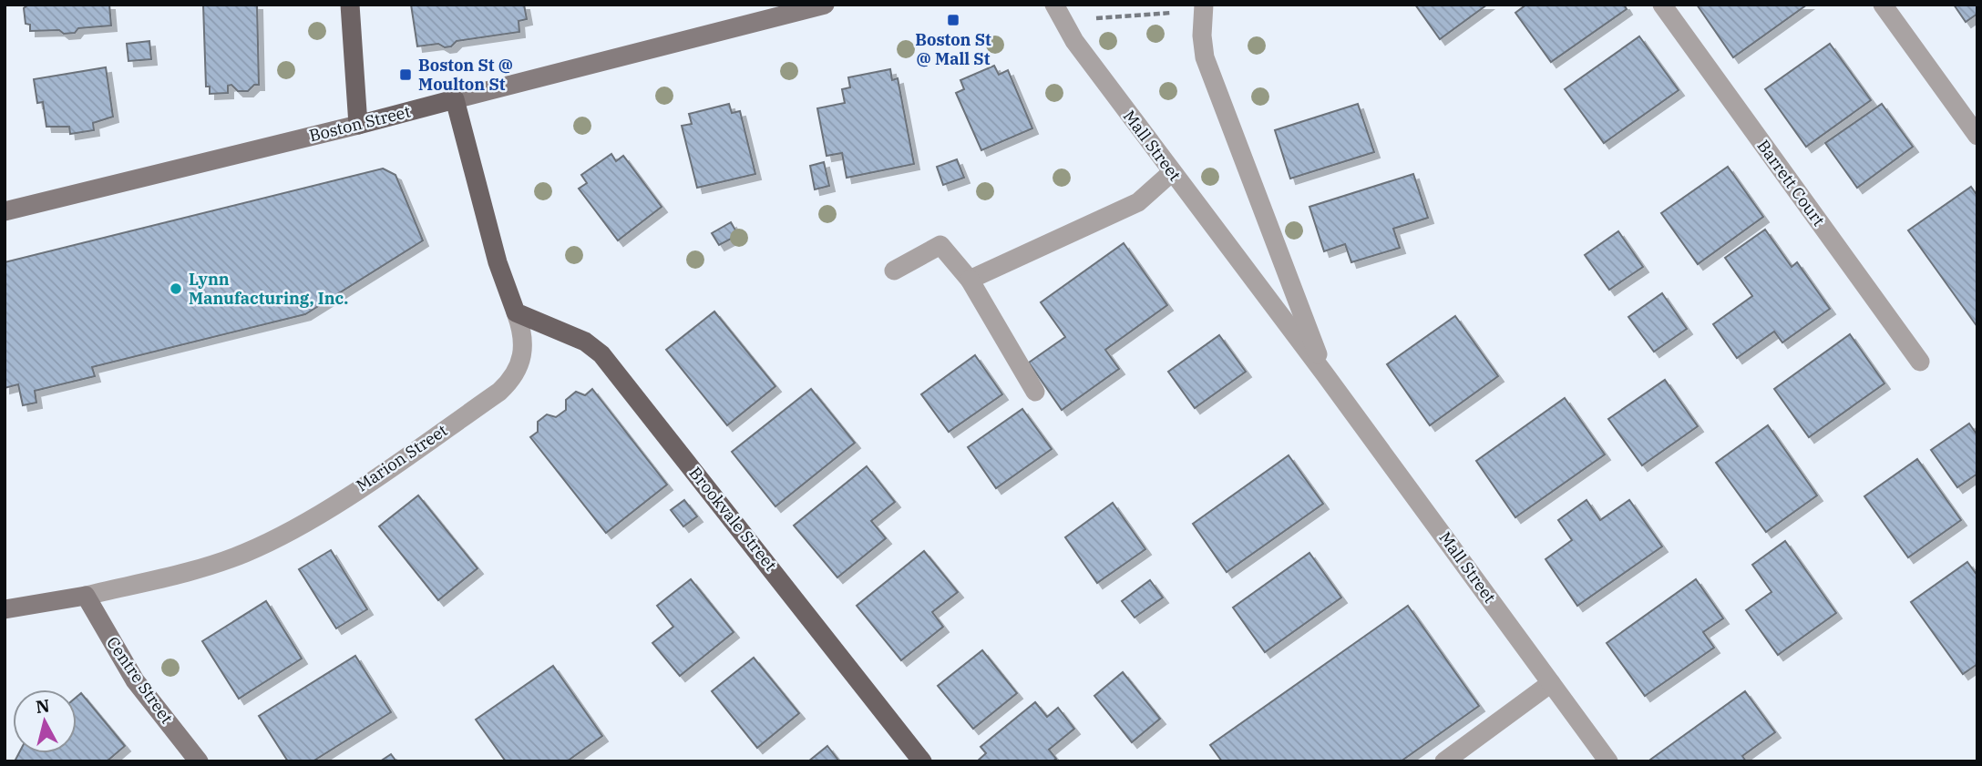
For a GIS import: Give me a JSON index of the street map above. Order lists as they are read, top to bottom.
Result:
{
  "streets": {
    "main road": [
      "Boston Street",
      "Marion Street",
      "Brookvale Street",
      "Centre Street"
    ],
    "street": ["Mall Street", "Barrett Court"]
  },
  "crossings": [
    ["Boston Street", "Marion Street"],
    ["Marion Street", "Brookvale Street"],
    ["Marion Street", "Centre Street"]
  ],
  "places": {
    "transit": ["Boston St @ Mall St", "Boston St @ Moulton St"],
    "other": ["Lynn Manufacturing, Inc."]
  },
  "north": "top"
}
